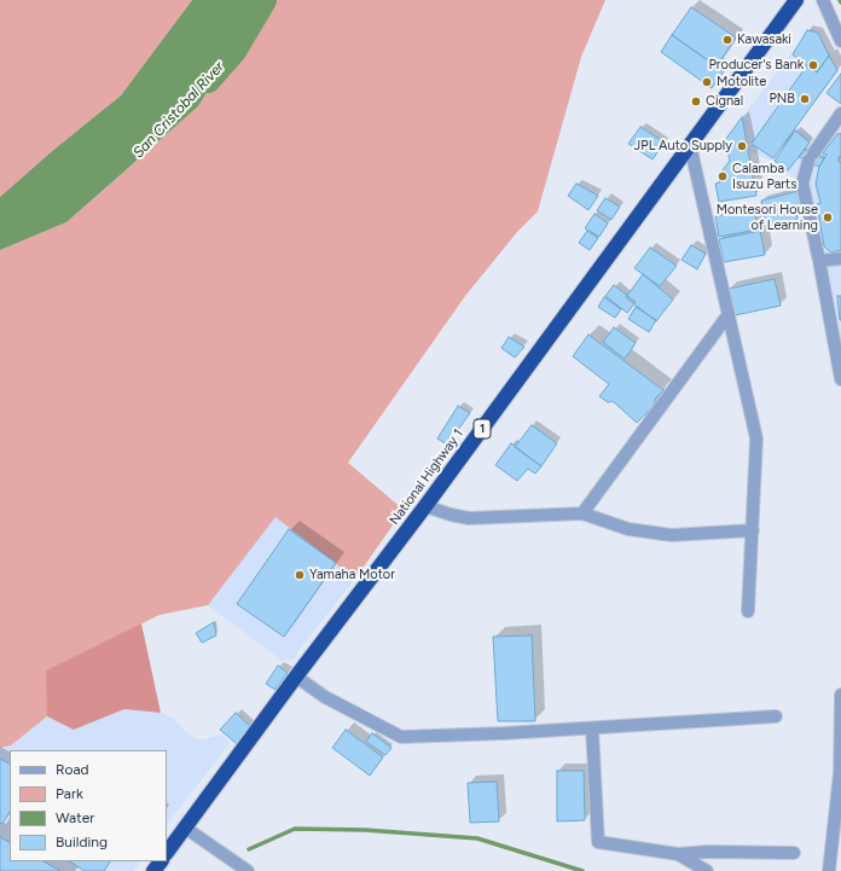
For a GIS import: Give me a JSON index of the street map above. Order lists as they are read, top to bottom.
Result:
{
  "streets": {
    "highway": ["1", "National Highway 1"]
  },
  "water": ["San Cristobal River"],
  "places": [
    "Kawasaki",
    "Producer's Bank",
    "Motolite",
    "PNB",
    "Cignal",
    "JPL Auto Supply",
    "Calamba Isuzu Parts",
    "Montesori House of Learning",
    "Yamaha Motor"
  ],
  "legend": [
    "Road",
    "Park",
    "Water",
    "Building"
  ]
}
